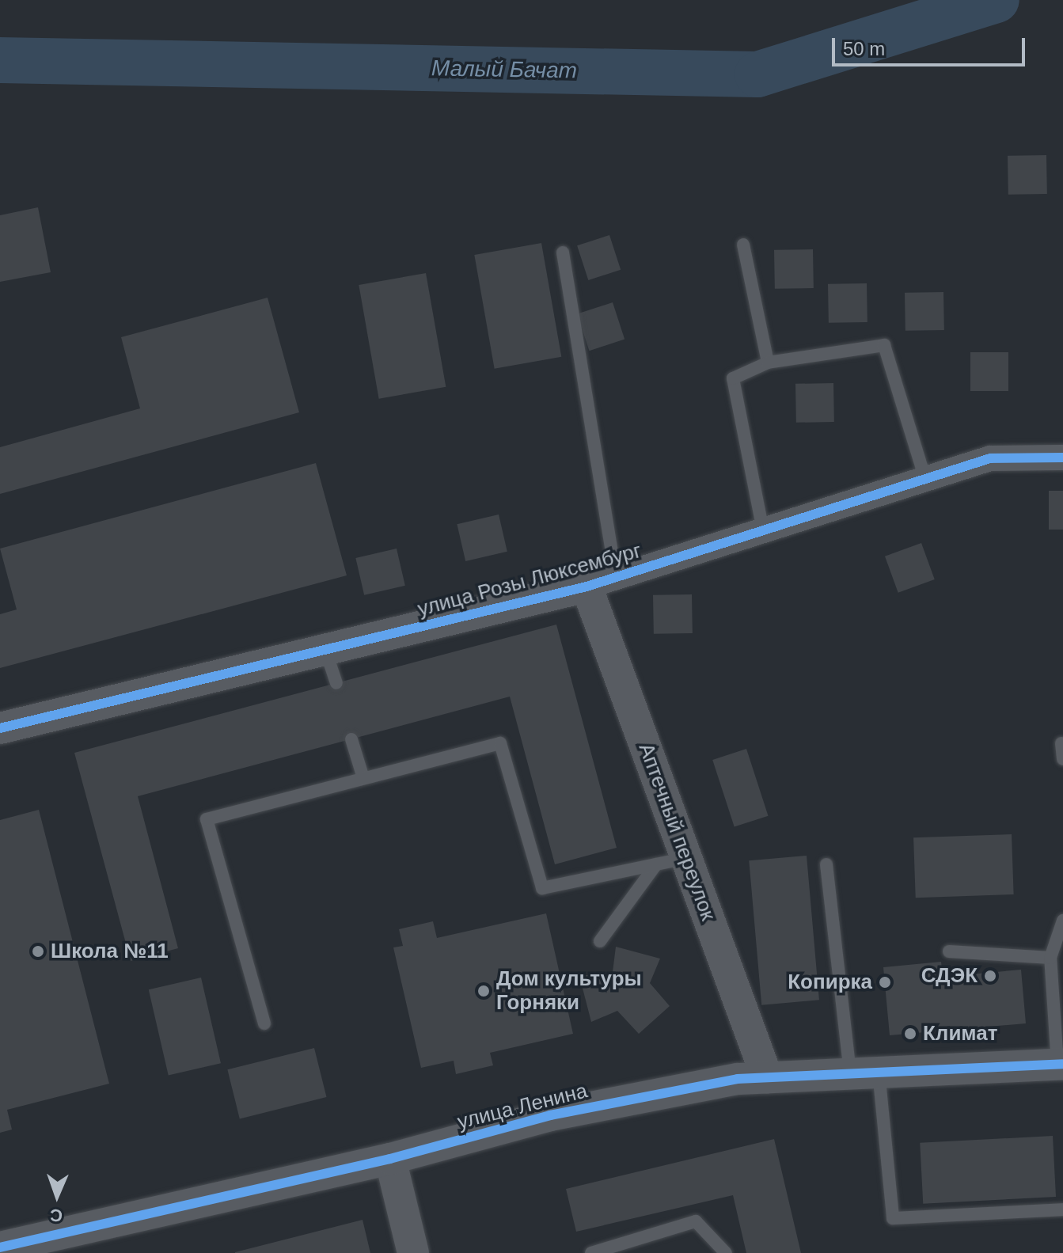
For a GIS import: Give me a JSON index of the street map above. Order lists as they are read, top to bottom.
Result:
{
  "streets": {
    "street": ["улица Розы Люксембург", "Аптечный переулок", "улица Ленина"]
  },
  "crossings": [
    ["улица Розы Люксембург", "Аптечный переулок"],
    ["Аптечный переулок", "улица Ленина"]
  ],
  "water": ["Малый Бачат"],
  "places": [
    "Школа №11",
    "СДЭК",
    "Копирка",
    "Дом культуры Горняки",
    "Климат"
  ],
  "scale_bar": "50 m",
  "north": "bottom"
}
